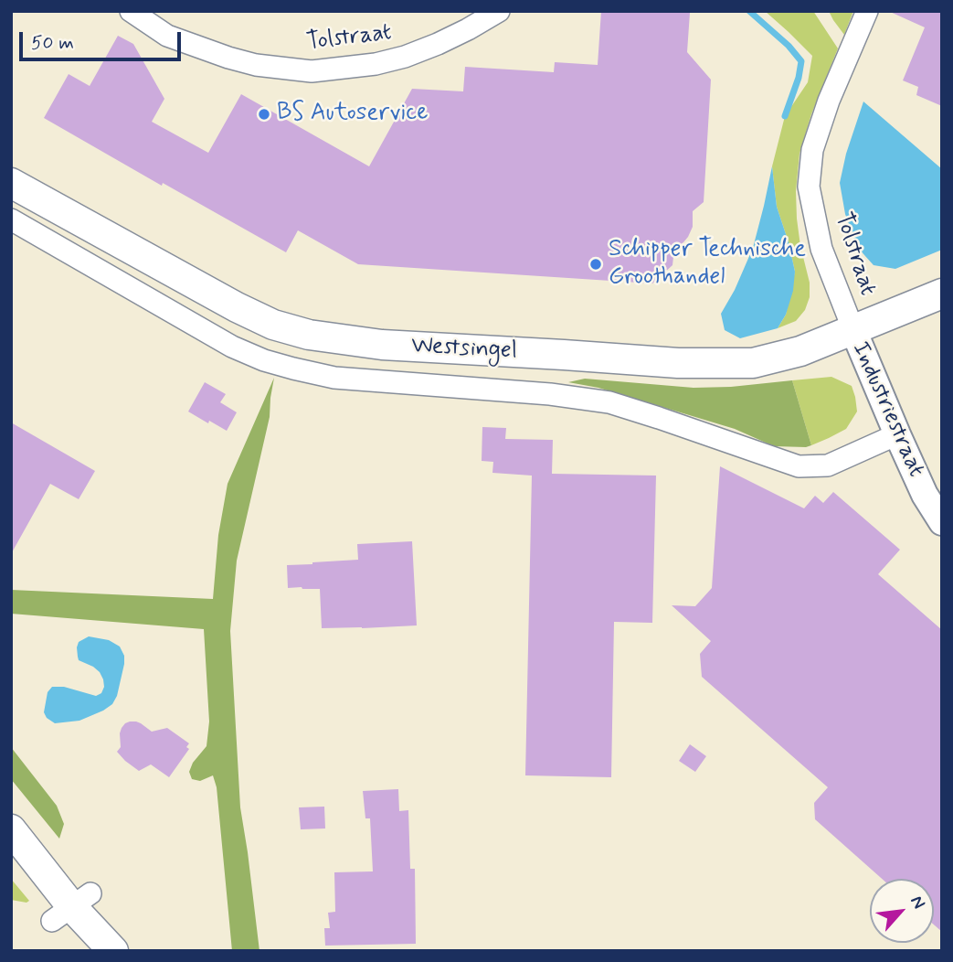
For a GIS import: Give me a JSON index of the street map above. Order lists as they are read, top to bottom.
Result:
{
  "streets": {
    "main road": ["Westsingel"],
    "street": ["Tolstraat", "Industriestraat"]
  },
  "crossings": [
    ["Tolstraat", "Westsingel"],
    ["Tolstraat", "Industriestraat"],
    ["Westsingel", "Industriestraat"]
  ],
  "places": ["BS Autoservice", "Schipper Technische Groothandel"],
  "scale_bar": "50 m",
  "north": "top right"
}
